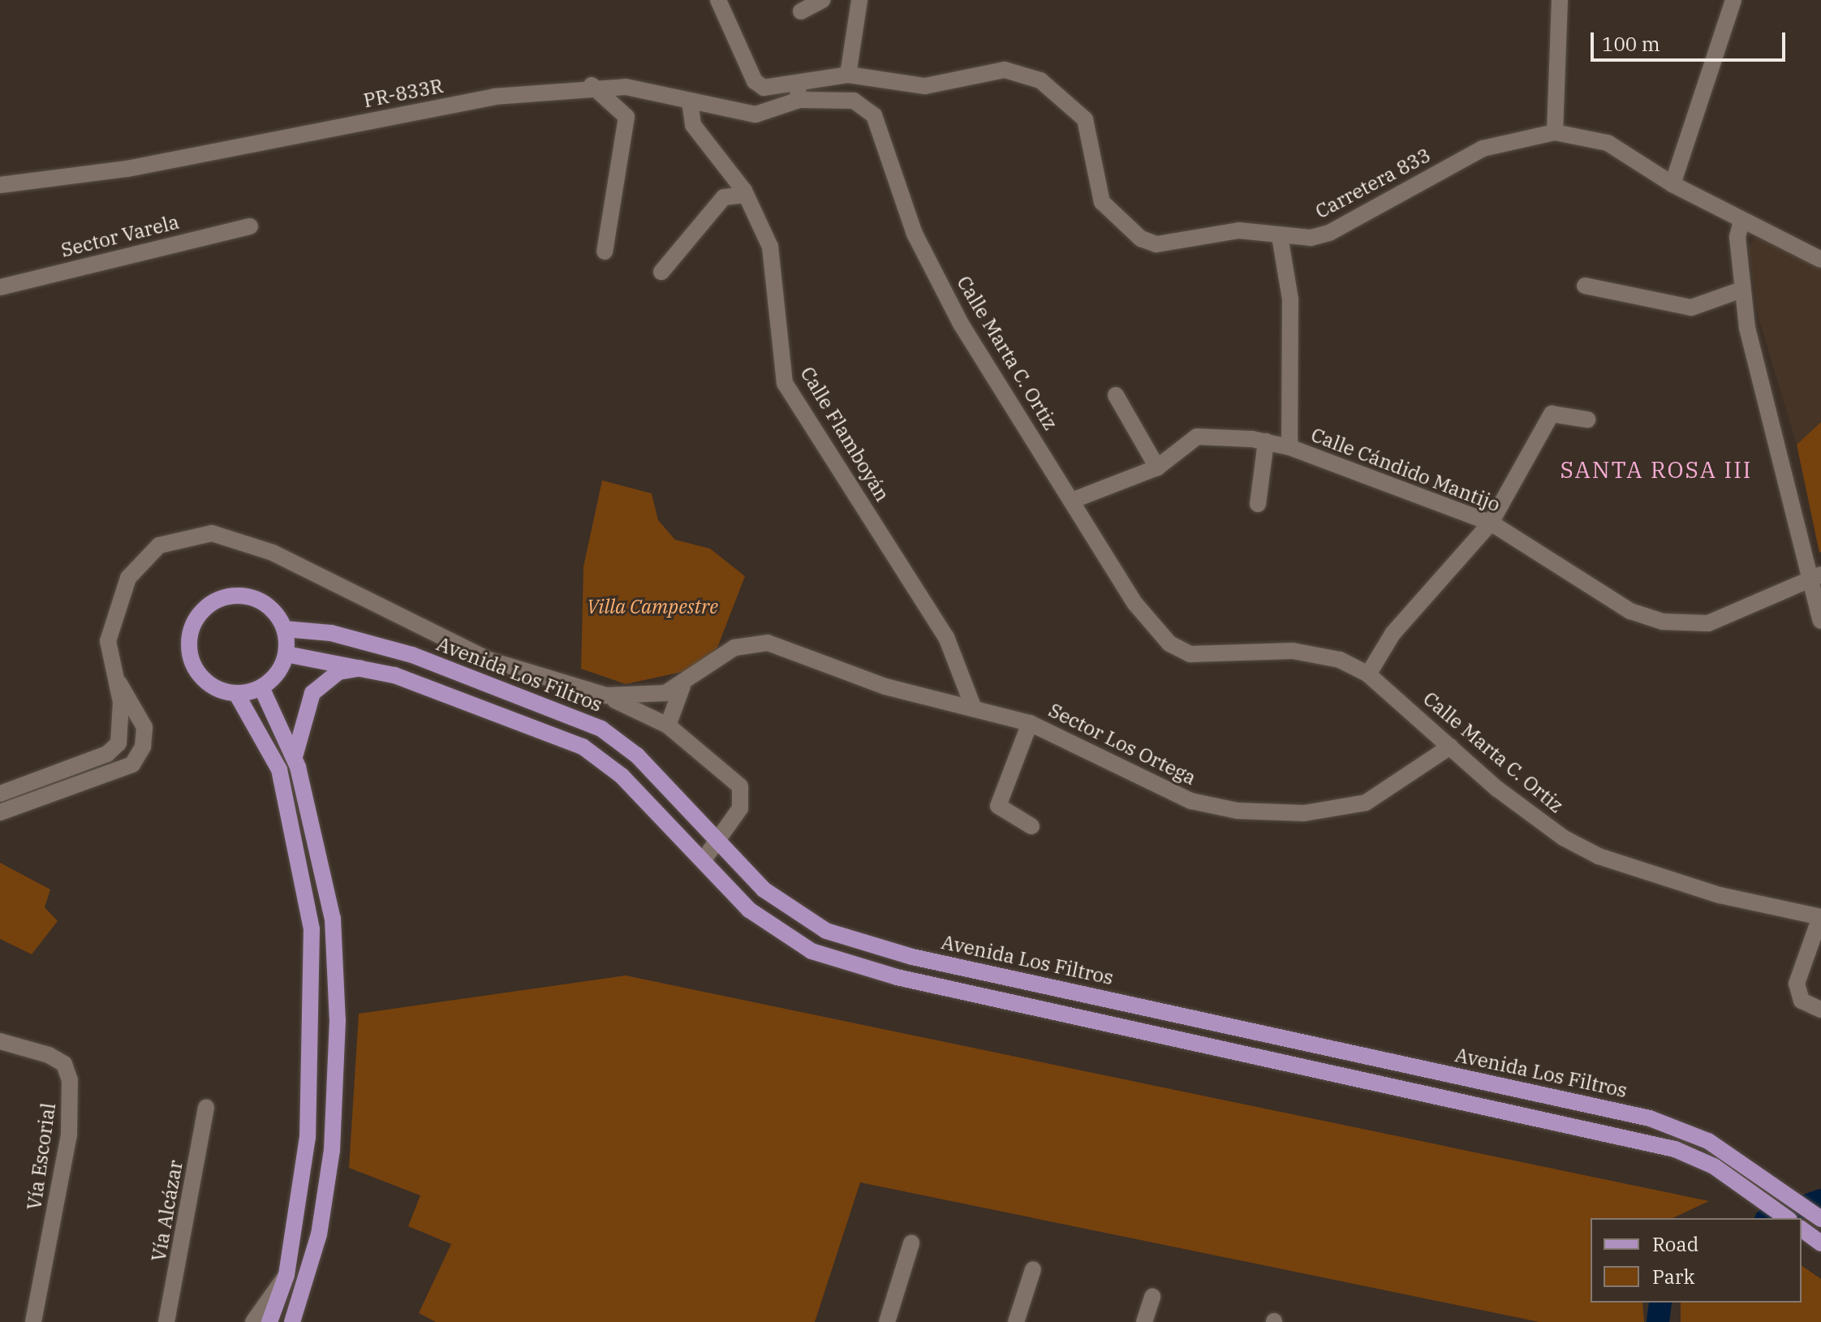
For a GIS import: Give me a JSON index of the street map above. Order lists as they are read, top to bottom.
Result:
{
  "streets": {
    "main road": ["Avenida Los Filtros"],
    "street": [
      "PR-833R",
      "Carretera 833",
      "Sector Varela",
      "Calle Marta C. Ortiz",
      "Calle Flamboyán",
      "Calle Cándido Mantijo",
      "Sector Los Ortega",
      "Vía Escorial",
      "Vía Alcázar"
    ]
  },
  "crossings": [
    ["PR-833R", "Carretera 833"],
    ["PR-833R", "Calle Marta C. Ortiz"],
    ["PR-833R", "Calle Flamboyán"],
    ["Carretera 833", "Calle Marta C. Ortiz"],
    ["Calle Marta C. Ortiz", "Calle Cándido Mantijo"],
    ["Calle Marta C. Ortiz", "Sector Los Ortega"],
    ["Calle Flamboyán", "Sector Los Ortega"]
  ],
  "districts": ["SANTA ROSA III"],
  "parks": ["Villa Campestre"],
  "legend": ["Road", "Park"],
  "scale_bar": "100 m"
}
